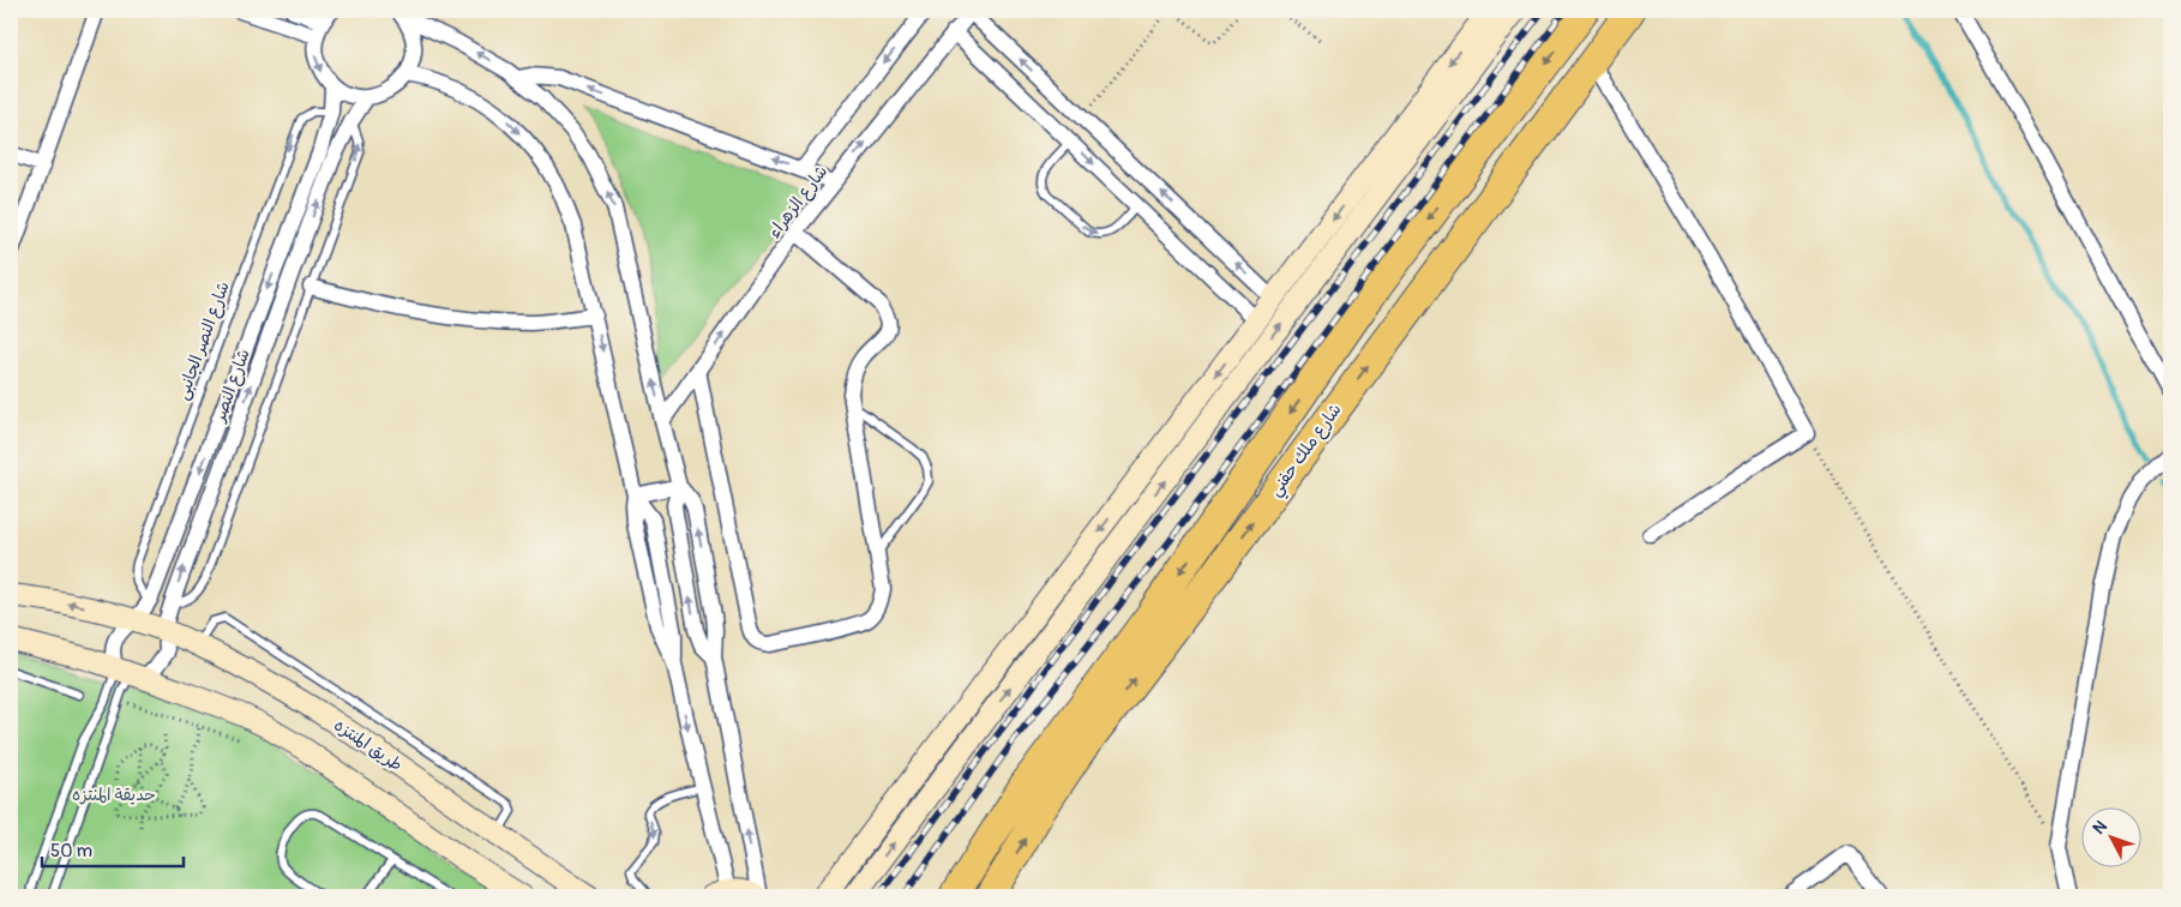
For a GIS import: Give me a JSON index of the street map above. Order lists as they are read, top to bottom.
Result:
{
  "streets": {
    "highway": ["شارع ملك حفني"],
    "street": ["شارع الزهراء", "شارع النصر", "طريق المنتزه"],
    "lane": ["شارع النصر الجانبى"]
  },
  "crossings": [
    ["شارع النصر الجانبى", "شارع النصر"],
    ["شارع النصر", "طريق المنتزه"]
  ],
  "one_way": ["شارع النصر الجانبى"],
  "parks": ["حديقة المنتزه"],
  "scale_bar": "50 m",
  "north": "top left"
}
